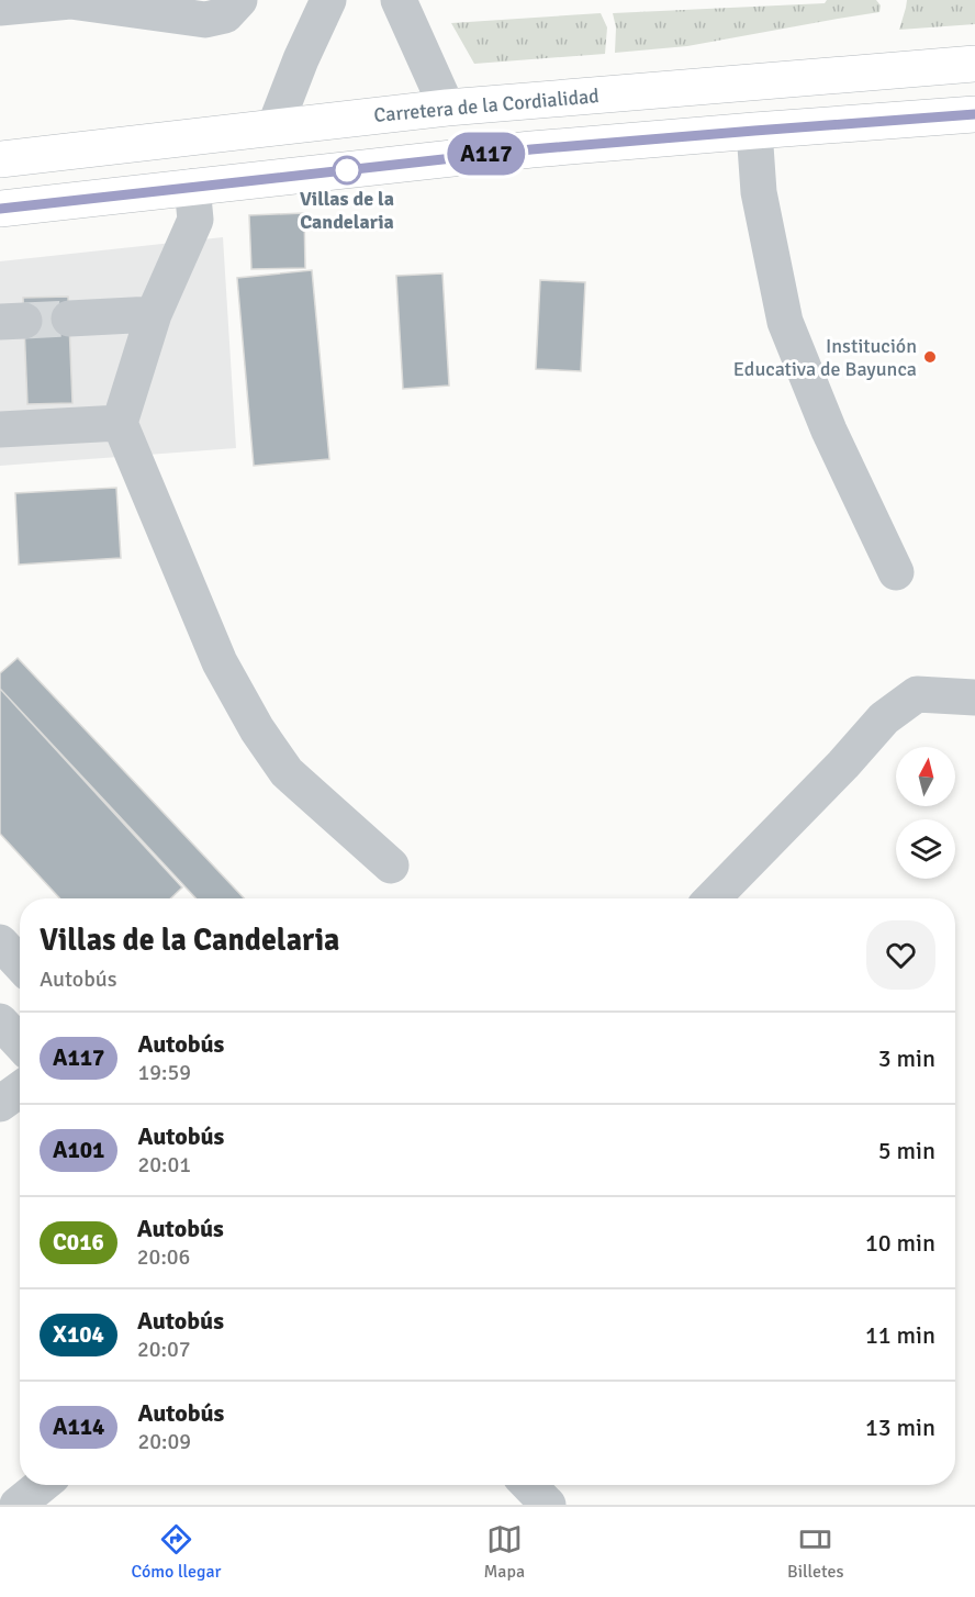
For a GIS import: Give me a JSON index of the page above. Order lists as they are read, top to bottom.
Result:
{
  "streets": {
    "highway": ["Carretera de la Cordialidad"]
  },
  "places": ["Villas de la Candelaria", "Institución Educativa de Bayunca"],
  "lines": ["bus line A117"],
  "north": "top",
  "page": {
    "on_map": "A117",
    "heading": ["Villas de la Candelaria", "Autobús"],
    "list": [
      {
        "mark": "A117",
        "name": "Autobús",
        "note": "19:59",
        "value": "3 min"
      },
      {
        "mark": "A101",
        "name": "Autobús",
        "note": "20:01",
        "value": "5 min"
      },
      {
        "mark": "C016",
        "name": "Autobús",
        "note": "20:06",
        "value": "10 min"
      },
      {
        "mark": "X104",
        "name": "Autobús",
        "note": "20:07",
        "value": "11 min"
      },
      {
        "mark": "A114",
        "name": "Autobús",
        "note": "20:09",
        "value": "13 min"
      }
    ],
    "tabs": ["Cómo llegar", "Mapa", "Billetes"]
  }
}
